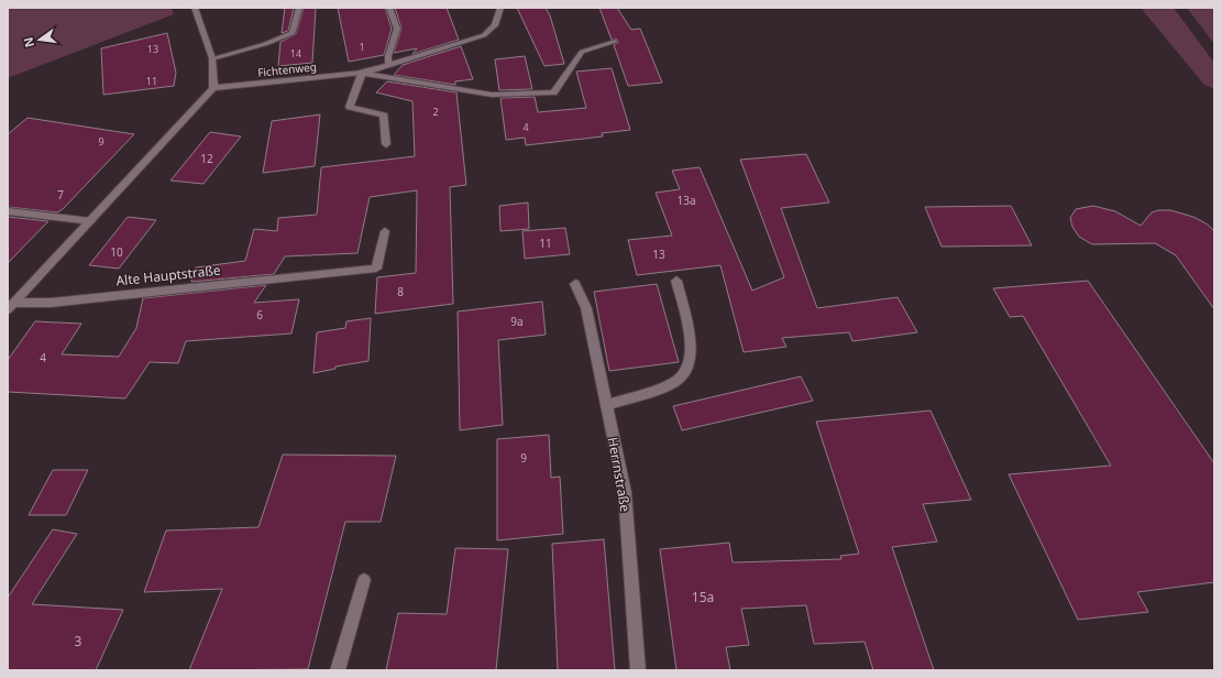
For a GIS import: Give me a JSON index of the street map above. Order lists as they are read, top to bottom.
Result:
{
  "streets": {
    "street": ["Fichtenweg", "Alte Hauptstraße", "Herrnstraße"]
  },
  "crossings": [
    ["Fichtenweg", "Alte Hauptstraße"]
  ],
  "house_numbers": [
    "1",
    "13",
    "14",
    "11",
    "2",
    "4",
    "9",
    "12",
    "7",
    "13a",
    "11",
    "10",
    "13",
    "8",
    "6",
    "9a",
    "4",
    "9",
    "15a",
    "3"
  ],
  "north": "left"
}
